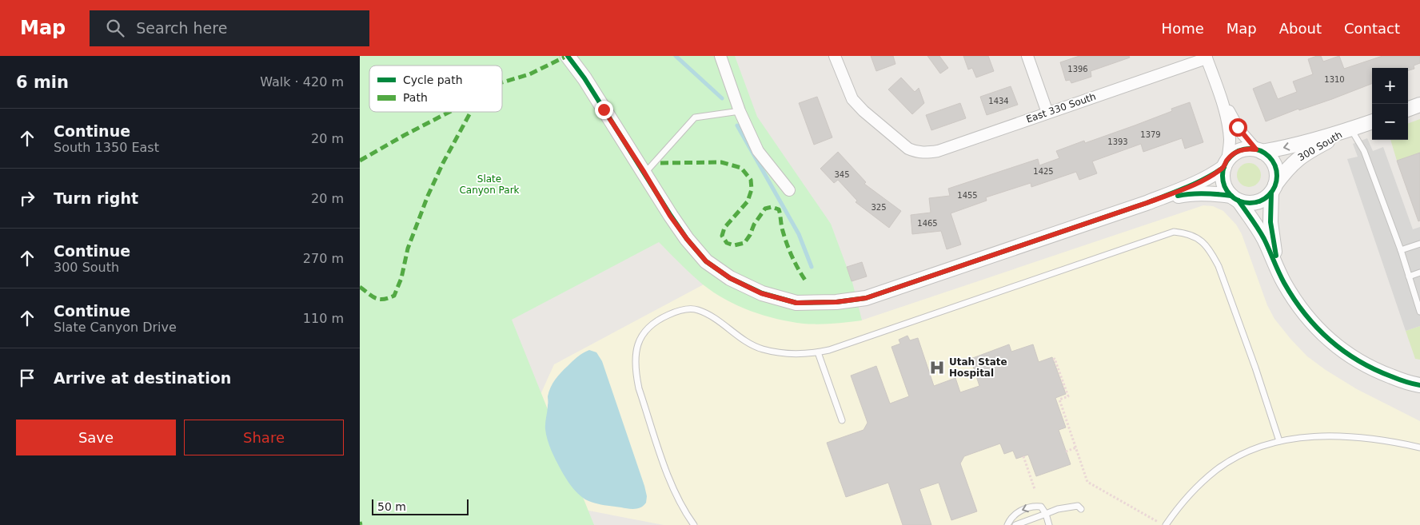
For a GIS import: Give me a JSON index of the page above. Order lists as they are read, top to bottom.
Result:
{
  "streets": {
    "street": ["East 330 South", "300 South"]
  },
  "one_way": ["300 South"],
  "parks": ["Slate Canyon Park"],
  "places": {
    "hospital": ["Utah State Hospital"]
  },
  "house_numbers": [
    "1396",
    "1310",
    "1434",
    "1379",
    "1393",
    "1425",
    "345",
    "1455",
    "325",
    "1465"
  ],
  "legend": ["Cycle path", "Path"],
  "scale_bar": "50 m",
  "page": {
    "header": "Map",
    "search": "Search here",
    "nav": [
      "Home",
      "Map",
      "About",
      "Contact"
    ],
    "heading": ["6 min", "Walk · 420 m"],
    "map_buttons": ["+", "−"],
    "list": [
      ["Continue", "South 1350 East", "20 m"],
      ["Turn right", "20 m"],
      ["Continue", "300 South", "270 m"],
      ["Continue", "Slate Canyon Drive", "110 m"],
      "Arrive at destination"
    ],
    "buttons": ["Save", "Share"],
    "scale": "50 m"
  }
}
